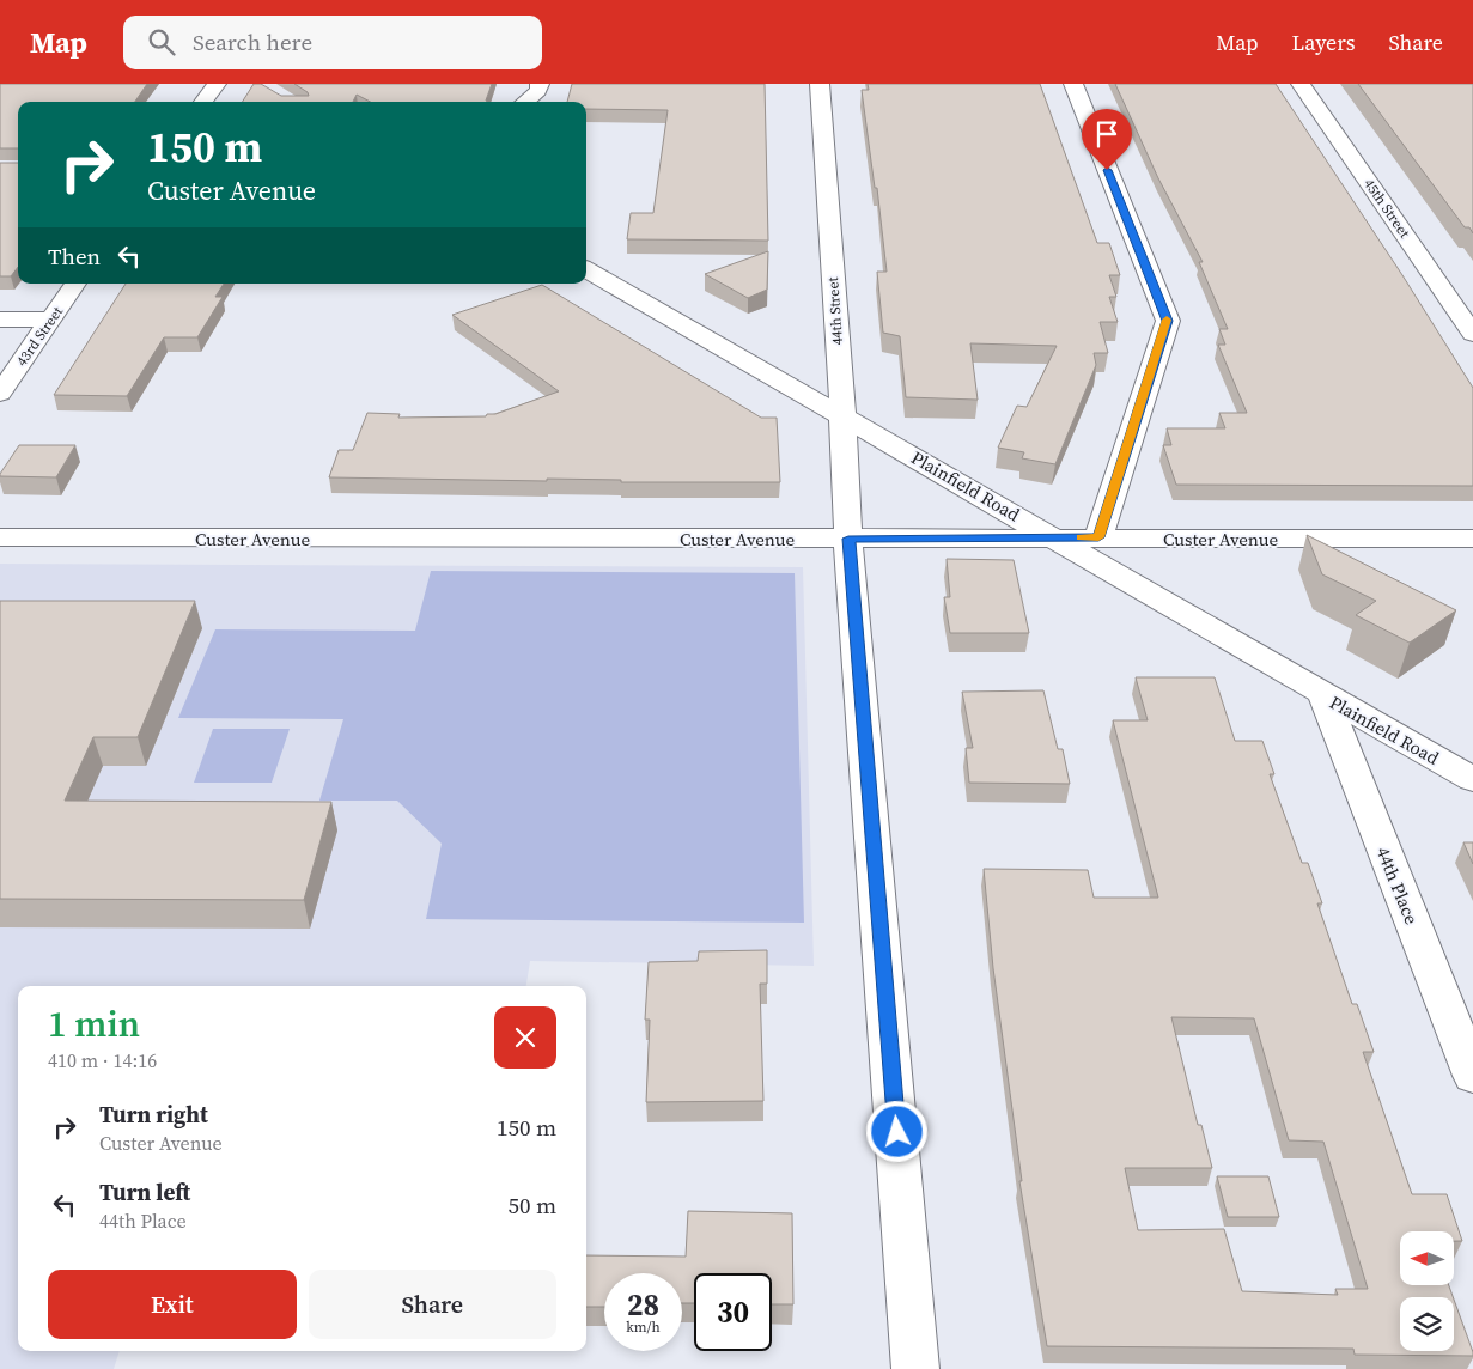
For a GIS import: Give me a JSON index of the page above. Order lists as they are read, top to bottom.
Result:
{
  "streets": {
    "street": [
      "45th Street",
      "44th Street",
      "43rd Street",
      "Plainfield Road",
      "Custer Avenue",
      "44th Place"
    ]
  },
  "crossings": [
    ["44th Street", "Plainfield Road"],
    ["44th Street", "Custer Avenue"],
    ["Plainfield Road", "Custer Avenue"],
    ["Plainfield Road", "44th Place"]
  ],
  "north": "left",
  "page": {
    "header": "Map",
    "search": "Search here",
    "nav": ["Map", "Layers", "Share"],
    "turn": ["150 m", "Custer Avenue"],
    "then": "Then",
    "heading": ["1 min", "410 m · 14:16"],
    "list": [
      {
        "name": "Turn right",
        "note": "Custer Avenue",
        "value": "150 m"
      },
      {
        "name": "Turn left",
        "note": "44th Place",
        "value": "50 m"
      }
    ],
    "buttons": ["Exit", "Share"],
    "speed": "28 km/h",
    "limit": "30"
  }
}
